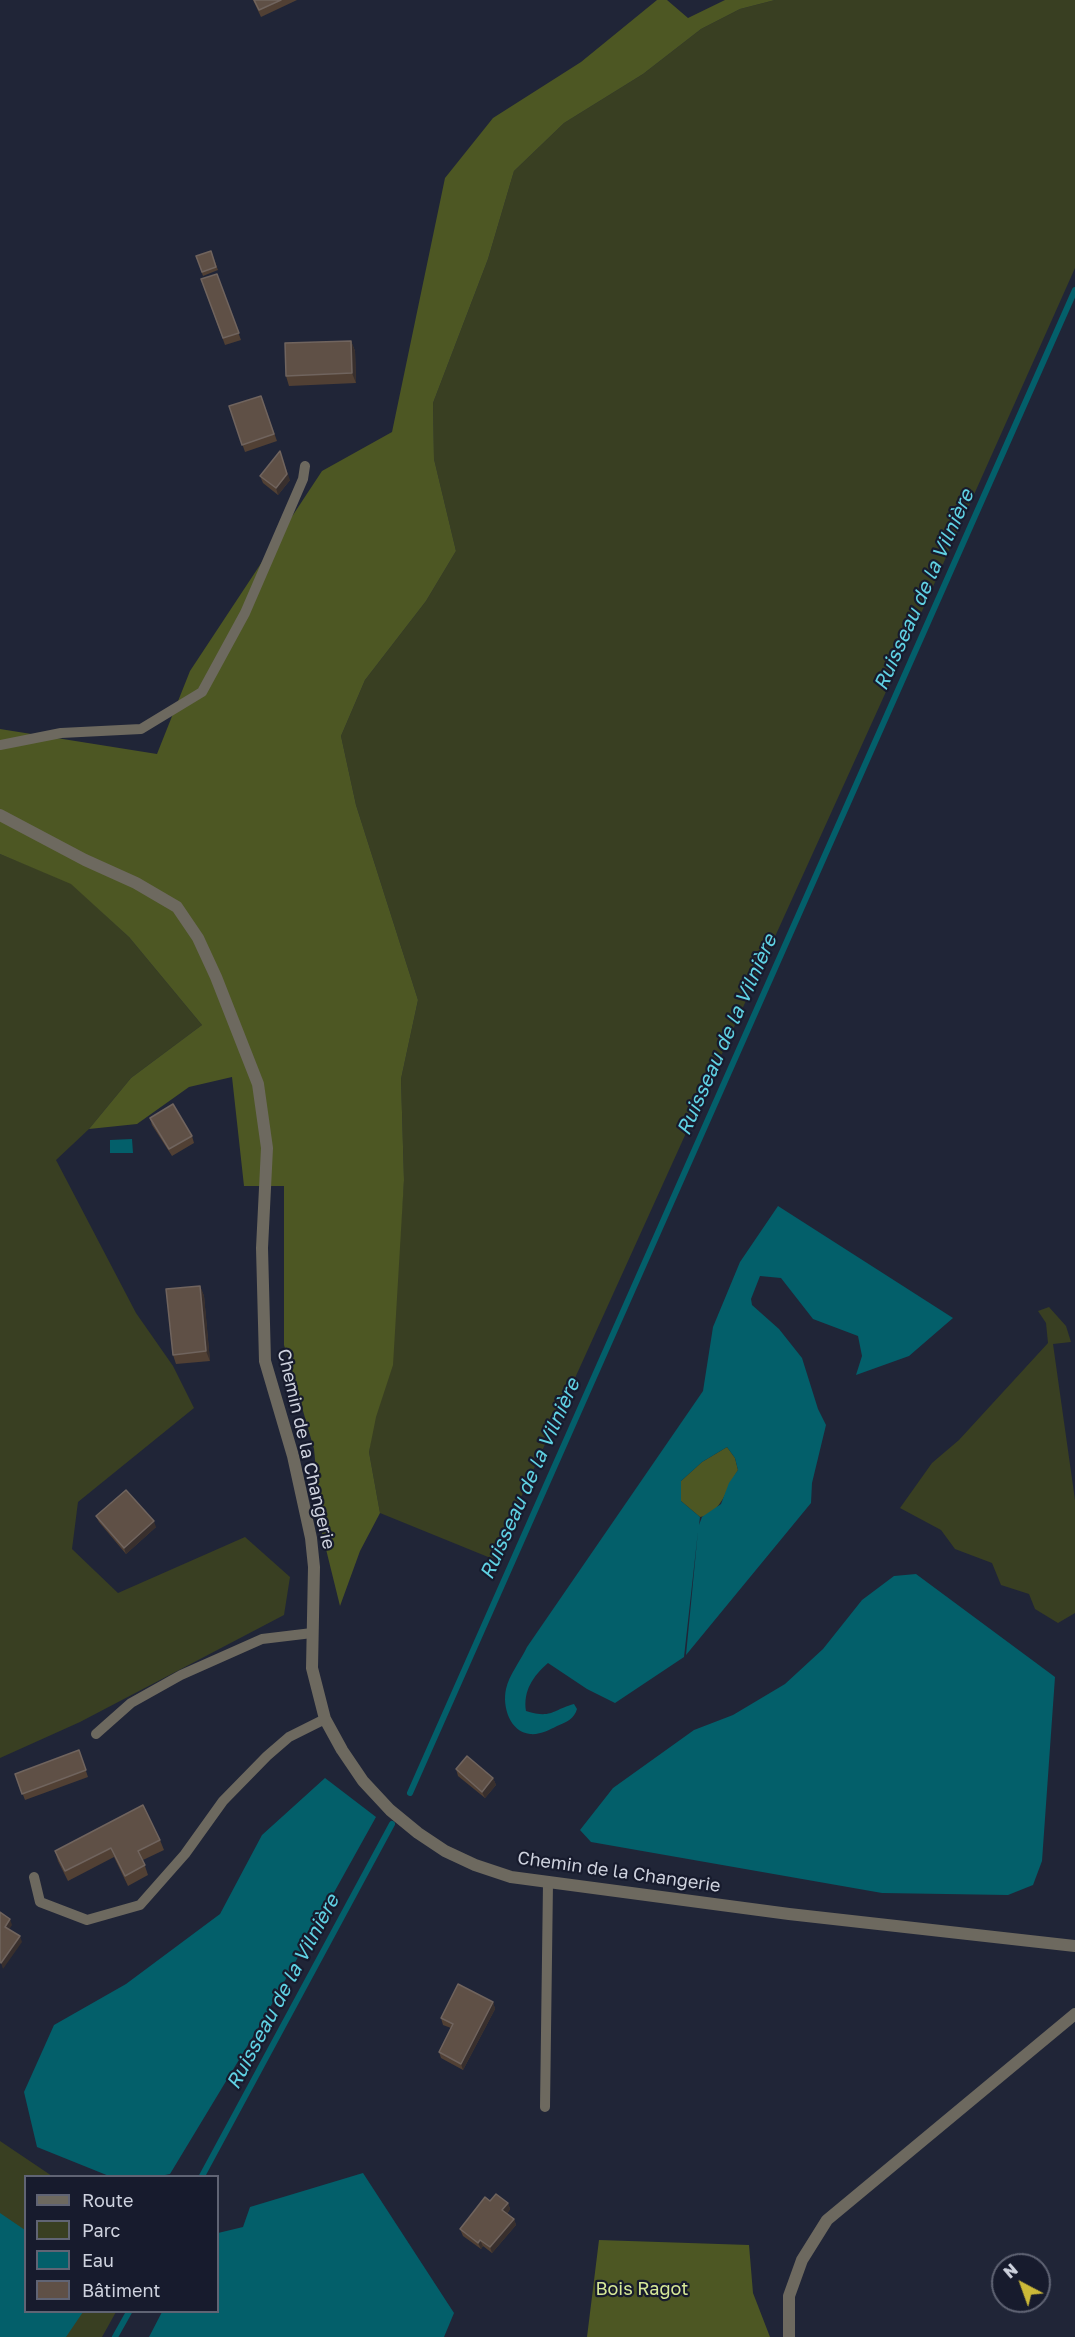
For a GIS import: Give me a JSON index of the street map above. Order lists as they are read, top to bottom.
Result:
{
  "streets": {
    "street": ["Chemin de la Changerie"]
  },
  "water": ["Ruisseau de la Vilnière"],
  "parks": ["Bois Ragot"],
  "legend": [
    "Route",
    "Parc",
    "Eau",
    "Bâtiment"
  ],
  "north": "top left"
}
